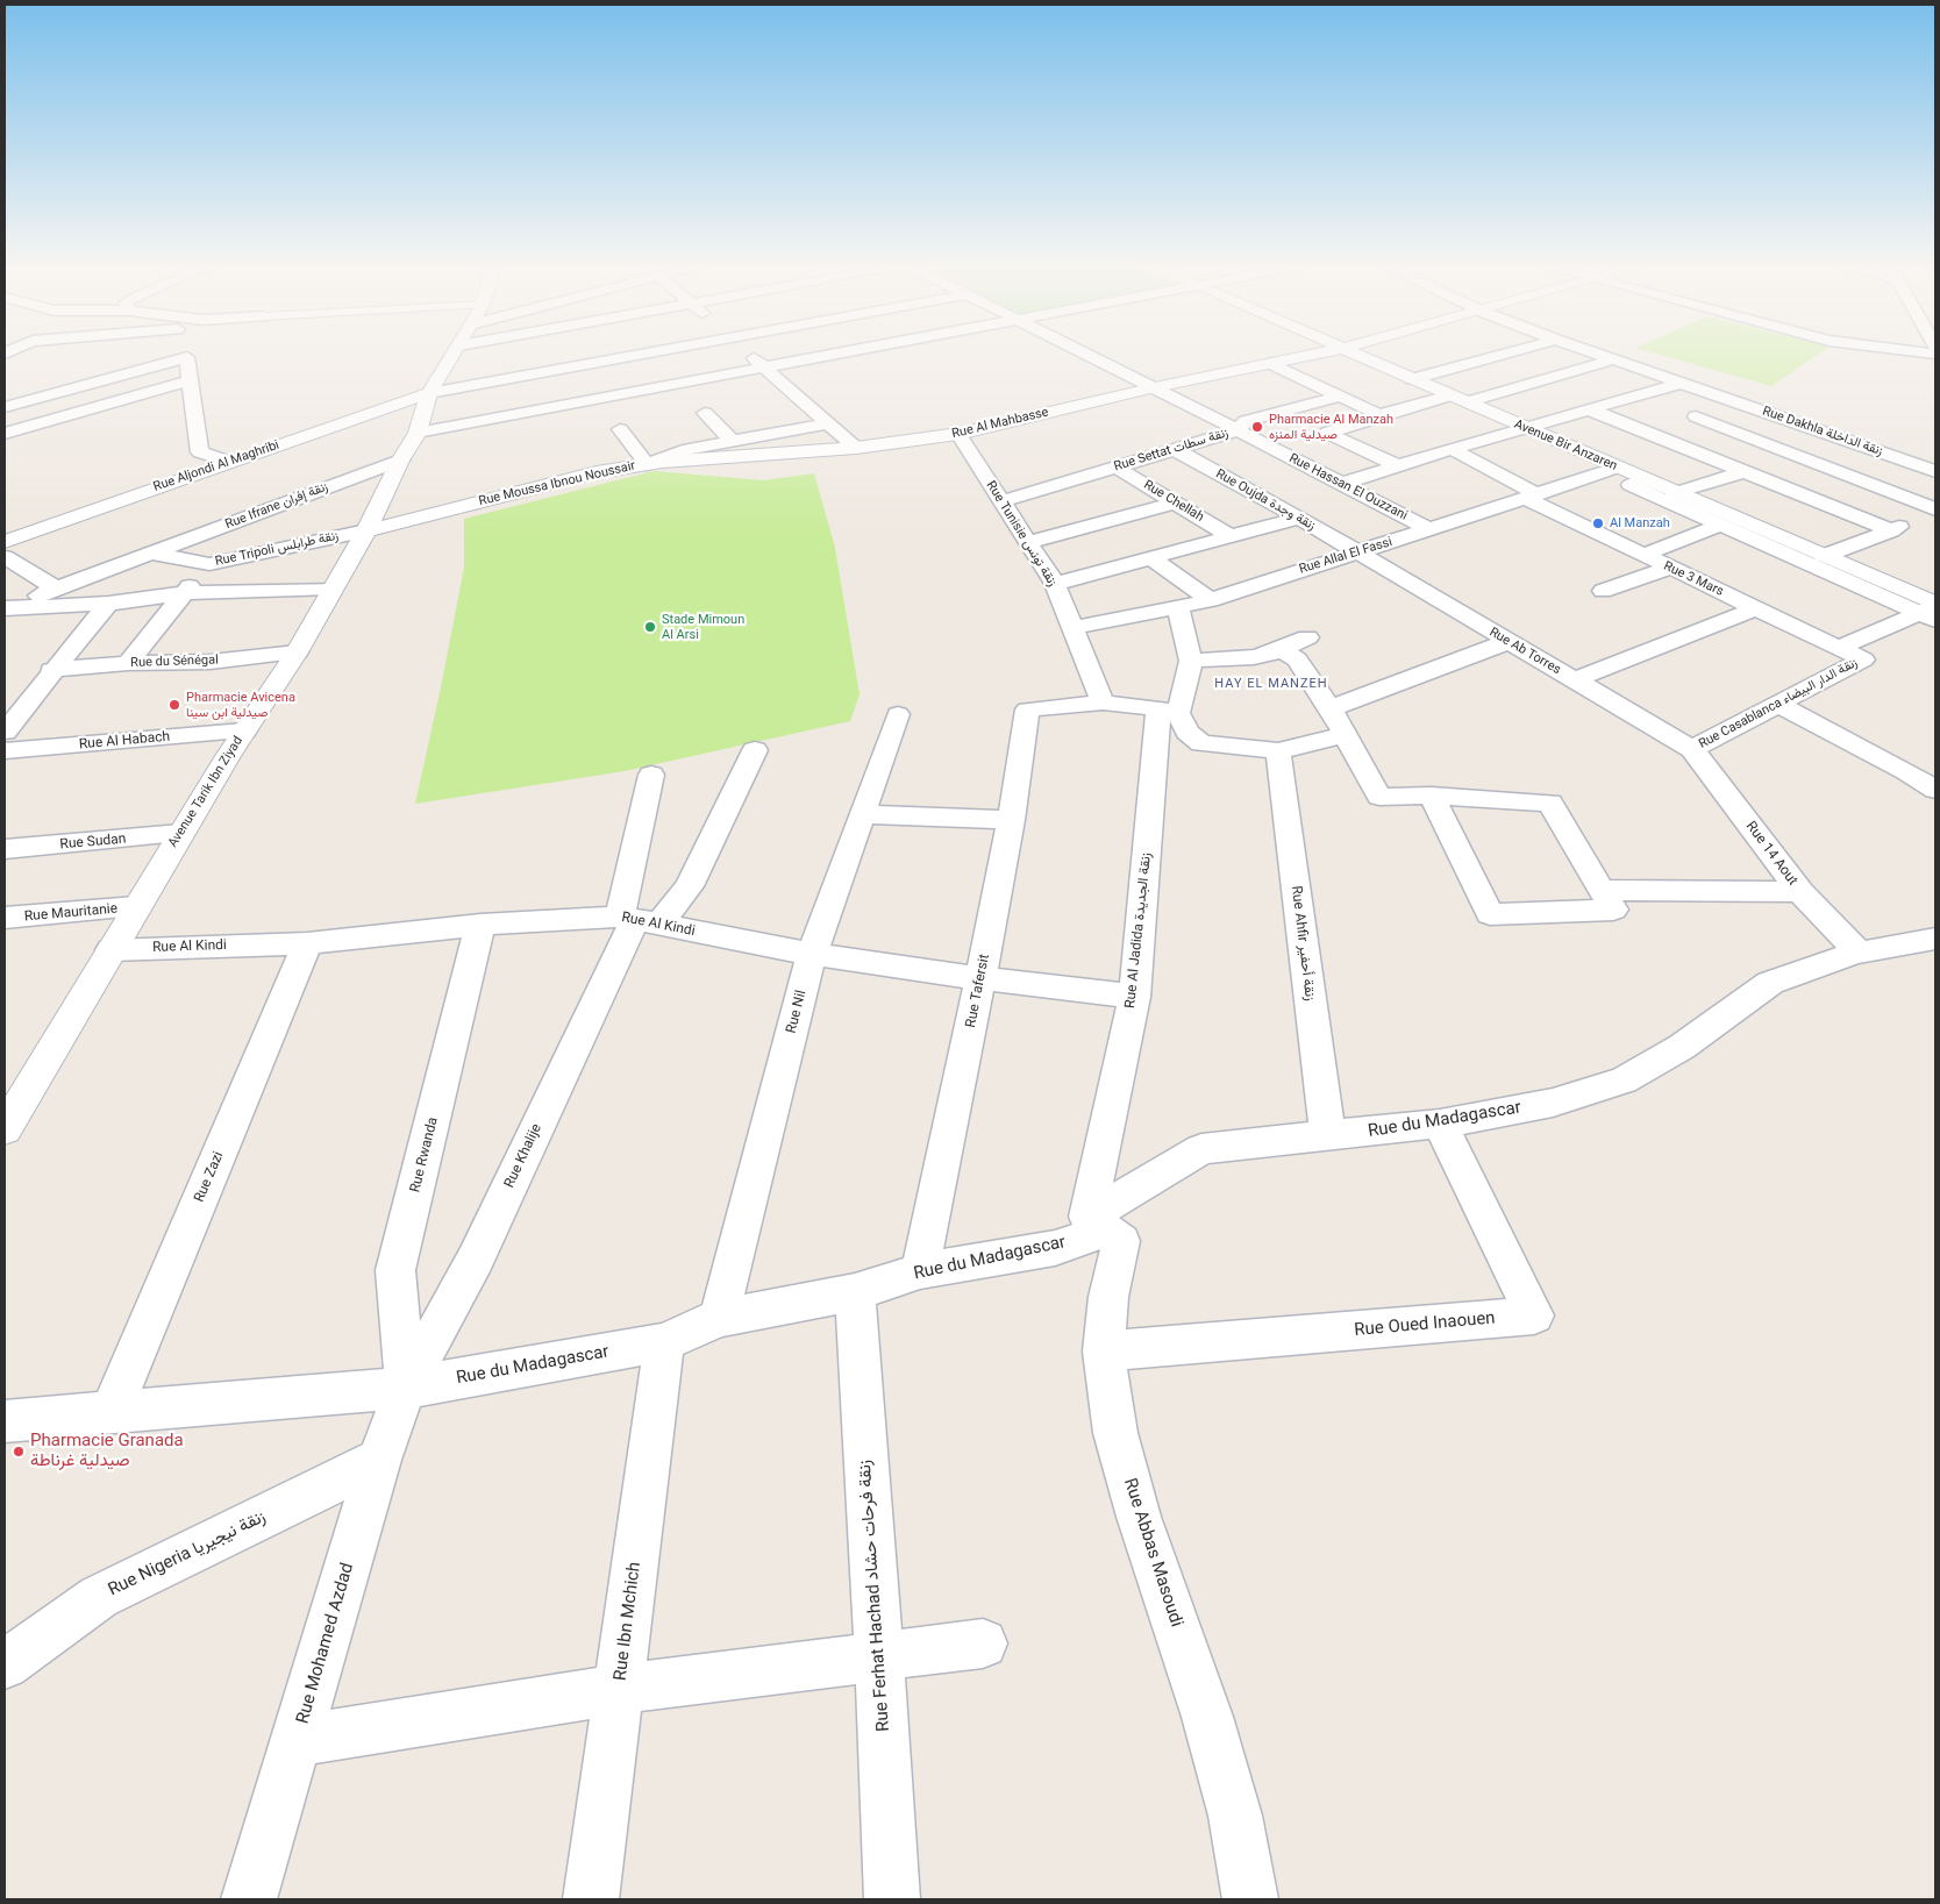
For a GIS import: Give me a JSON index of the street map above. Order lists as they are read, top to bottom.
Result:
{
  "streets": {
    "street": [
      "Rue Al Mahbasse",
      "Rue Dakhla زنقة الداخلة",
      "Avenue Bir Anzaren",
      "Rue Settat زنقة سطات",
      "Rue Aljondi Al Maghribi",
      "Rue Moussa Ibnou Noussair",
      "Rue Hassan El Ouzzani",
      "Rue Oujda زنقة وجدة",
      "Rue Chellah",
      "Rue Ifrane زنقة إفران",
      "Rue Tunisie زنقة تونس",
      "Rue Tripoli زنقة طرابلس",
      "Rue Allal El Fassi",
      "Rue 3 Mars",
      "Rue Ab Torres",
      "Rue du Sénégal",
      "Rue Casablanca زنقة الدار البيضاء",
      "Rue Al Habach",
      "Avenue Tarik Ibn Ziyad",
      "Rue Sudan",
      "Rue 14 Aout",
      "Rue Mauritanie",
      "Rue Al Kindi",
      "Rue Al Jadida زنقة الجديدة",
      "Rue Ahfir زنقة أحفير",
      "Rue Tafersit",
      "Rue Nil",
      "Rue du Madagascar",
      "Rue Rwanda",
      "Rue Khalije",
      "Rue Zazi",
      "Rue Oued Inaouen",
      "Rue Abbas Masoudi",
      "Rue Nigeria زنقة نيجيريا",
      "Rue Ferhat Hachad زنقة فرحات حشاد",
      "Rue Ibn Mchich",
      "Rue Mohamed Azdad"
    ]
  },
  "crossings": [
    ["Rue Al Mahbasse", "Rue Moussa Ibnou Noussair"],
    ["Rue Al Mahbasse", "Rue Hassan El Ouzzani"],
    ["Rue Al Mahbasse", "Rue Tunisie زنقة تونس"],
    ["Avenue Bir Anzaren", "Rue Allal El Fassi"],
    ["Rue Settat زنقة سطات", "Rue Hassan El Ouzzani"],
    ["Rue Settat زنقة سطات", "Rue Oujda زنقة وجدة"],
    ["Rue Settat زنقة سطات", "Rue Chellah"],
    ["Rue Settat زنقة سطات", "Rue Tunisie زنقة تونس"],
    ["Rue Aljondi Al Maghribi", "Avenue Tarik Ibn Ziyad"],
    ["Rue Moussa Ibnou Noussair", "Rue Tripoli زنقة طرابلس"],
    ["Rue Moussa Ibnou Noussair", "Avenue Tarik Ibn Ziyad"],
    ["Rue Hassan El Ouzzani", "Rue Allal El Fassi"],
    ["Rue Oujda زنقة وجدة", "Rue Allal El Fassi"],
    ["Rue Oujda زنقة وجدة", "Rue Ab Torres"],
    ["Rue Ifrane زنقة إفران", "Rue Tripoli زنقة طرابلس"],
    ["Rue Ifrane زنقة إفران", "Avenue Tarik Ibn Ziyad"],
    ["Rue Tunisie زنقة تونس", "Rue Allal El Fassi"],
    ["Rue Tripoli زنقة طرابلس", "Avenue Tarik Ibn Ziyad"],
    ["Rue Allal El Fassi", "Rue 3 Mars"],
    ["Rue Allal El Fassi", "Rue Ab Torres"],
    ["Rue 3 Mars", "Rue Casablanca زنقة الدار البيضاء"],
    ["Rue Ab Torres", "Rue Casablanca زنقة الدار البيضاء"],
    ["Rue Ab Torres", "Rue 14 Aout"],
    ["Rue du Sénégal", "Avenue Tarik Ibn Ziyad"],
    ["Rue Casablanca زنقة الدار البيضاء", "Rue 14 Aout"],
    ["Rue Al Habach", "Avenue Tarik Ibn Ziyad"],
    ["Avenue Tarik Ibn Ziyad", "Rue Sudan"],
    ["Avenue Tarik Ibn Ziyad", "Rue Mauritanie"],
    ["Avenue Tarik Ibn Ziyad", "Rue Al Kindi"],
    ["Rue 14 Aout", "Rue du Madagascar"],
    ["Rue Al Kindi", "Rue Al Jadida زنقة الجديدة"],
    ["Rue Al Kindi", "Rue Tafersit"],
    ["Rue Al Kindi", "Rue Nil"],
    ["Rue Al Kindi", "Rue Rwanda"],
    ["Rue Al Kindi", "Rue Khalije"],
    ["Rue Al Kindi", "Rue Zazi"],
    ["Rue Al Jadida زنقة الجديدة", "Rue du Madagascar"],
    ["Rue Al Jadida زنقة الجديدة", "Rue Abbas Masoudi"],
    ["Rue Ahfir زنقة أحفير", "Rue du Madagascar"],
    ["Rue Tafersit", "Rue du Madagascar"],
    ["Rue Nil", "Rue du Madagascar"],
    ["Rue du Madagascar", "Rue Rwanda"],
    ["Rue du Madagascar", "Rue Khalije"],
    ["Rue du Madagascar", "Rue Zazi"],
    ["Rue du Madagascar", "Rue Oued Inaouen"],
    ["Rue du Madagascar", "Rue Abbas Masoudi"],
    ["Rue du Madagascar", "Rue Ferhat Hachad زنقة فرحات حشاد"],
    ["Rue du Madagascar", "Rue Ibn Mchich"],
    ["Rue du Madagascar", "Rue Mohamed Azdad"],
    ["Rue Rwanda", "Rue Khalije"],
    ["Rue Rwanda", "Rue Mohamed Azdad"],
    ["Rue Khalije", "Rue Mohamed Azdad"],
    ["Rue Oued Inaouen", "Rue Abbas Masoudi"],
    ["Rue Nigeria زنقة نيجيريا", "Rue Mohamed Azdad"]
  ],
  "districts": ["HAY EL MANZEH"],
  "places": [
    "Pharmacie Al Manzah صيدلية المنزه",
    "Al Manzah",
    "Stade Mimoun Al Arsi",
    "Pharmacie Avicena صيدلية ابن سينا",
    "Pharmacie Granada صيدلية غرناطة"
  ]
}
